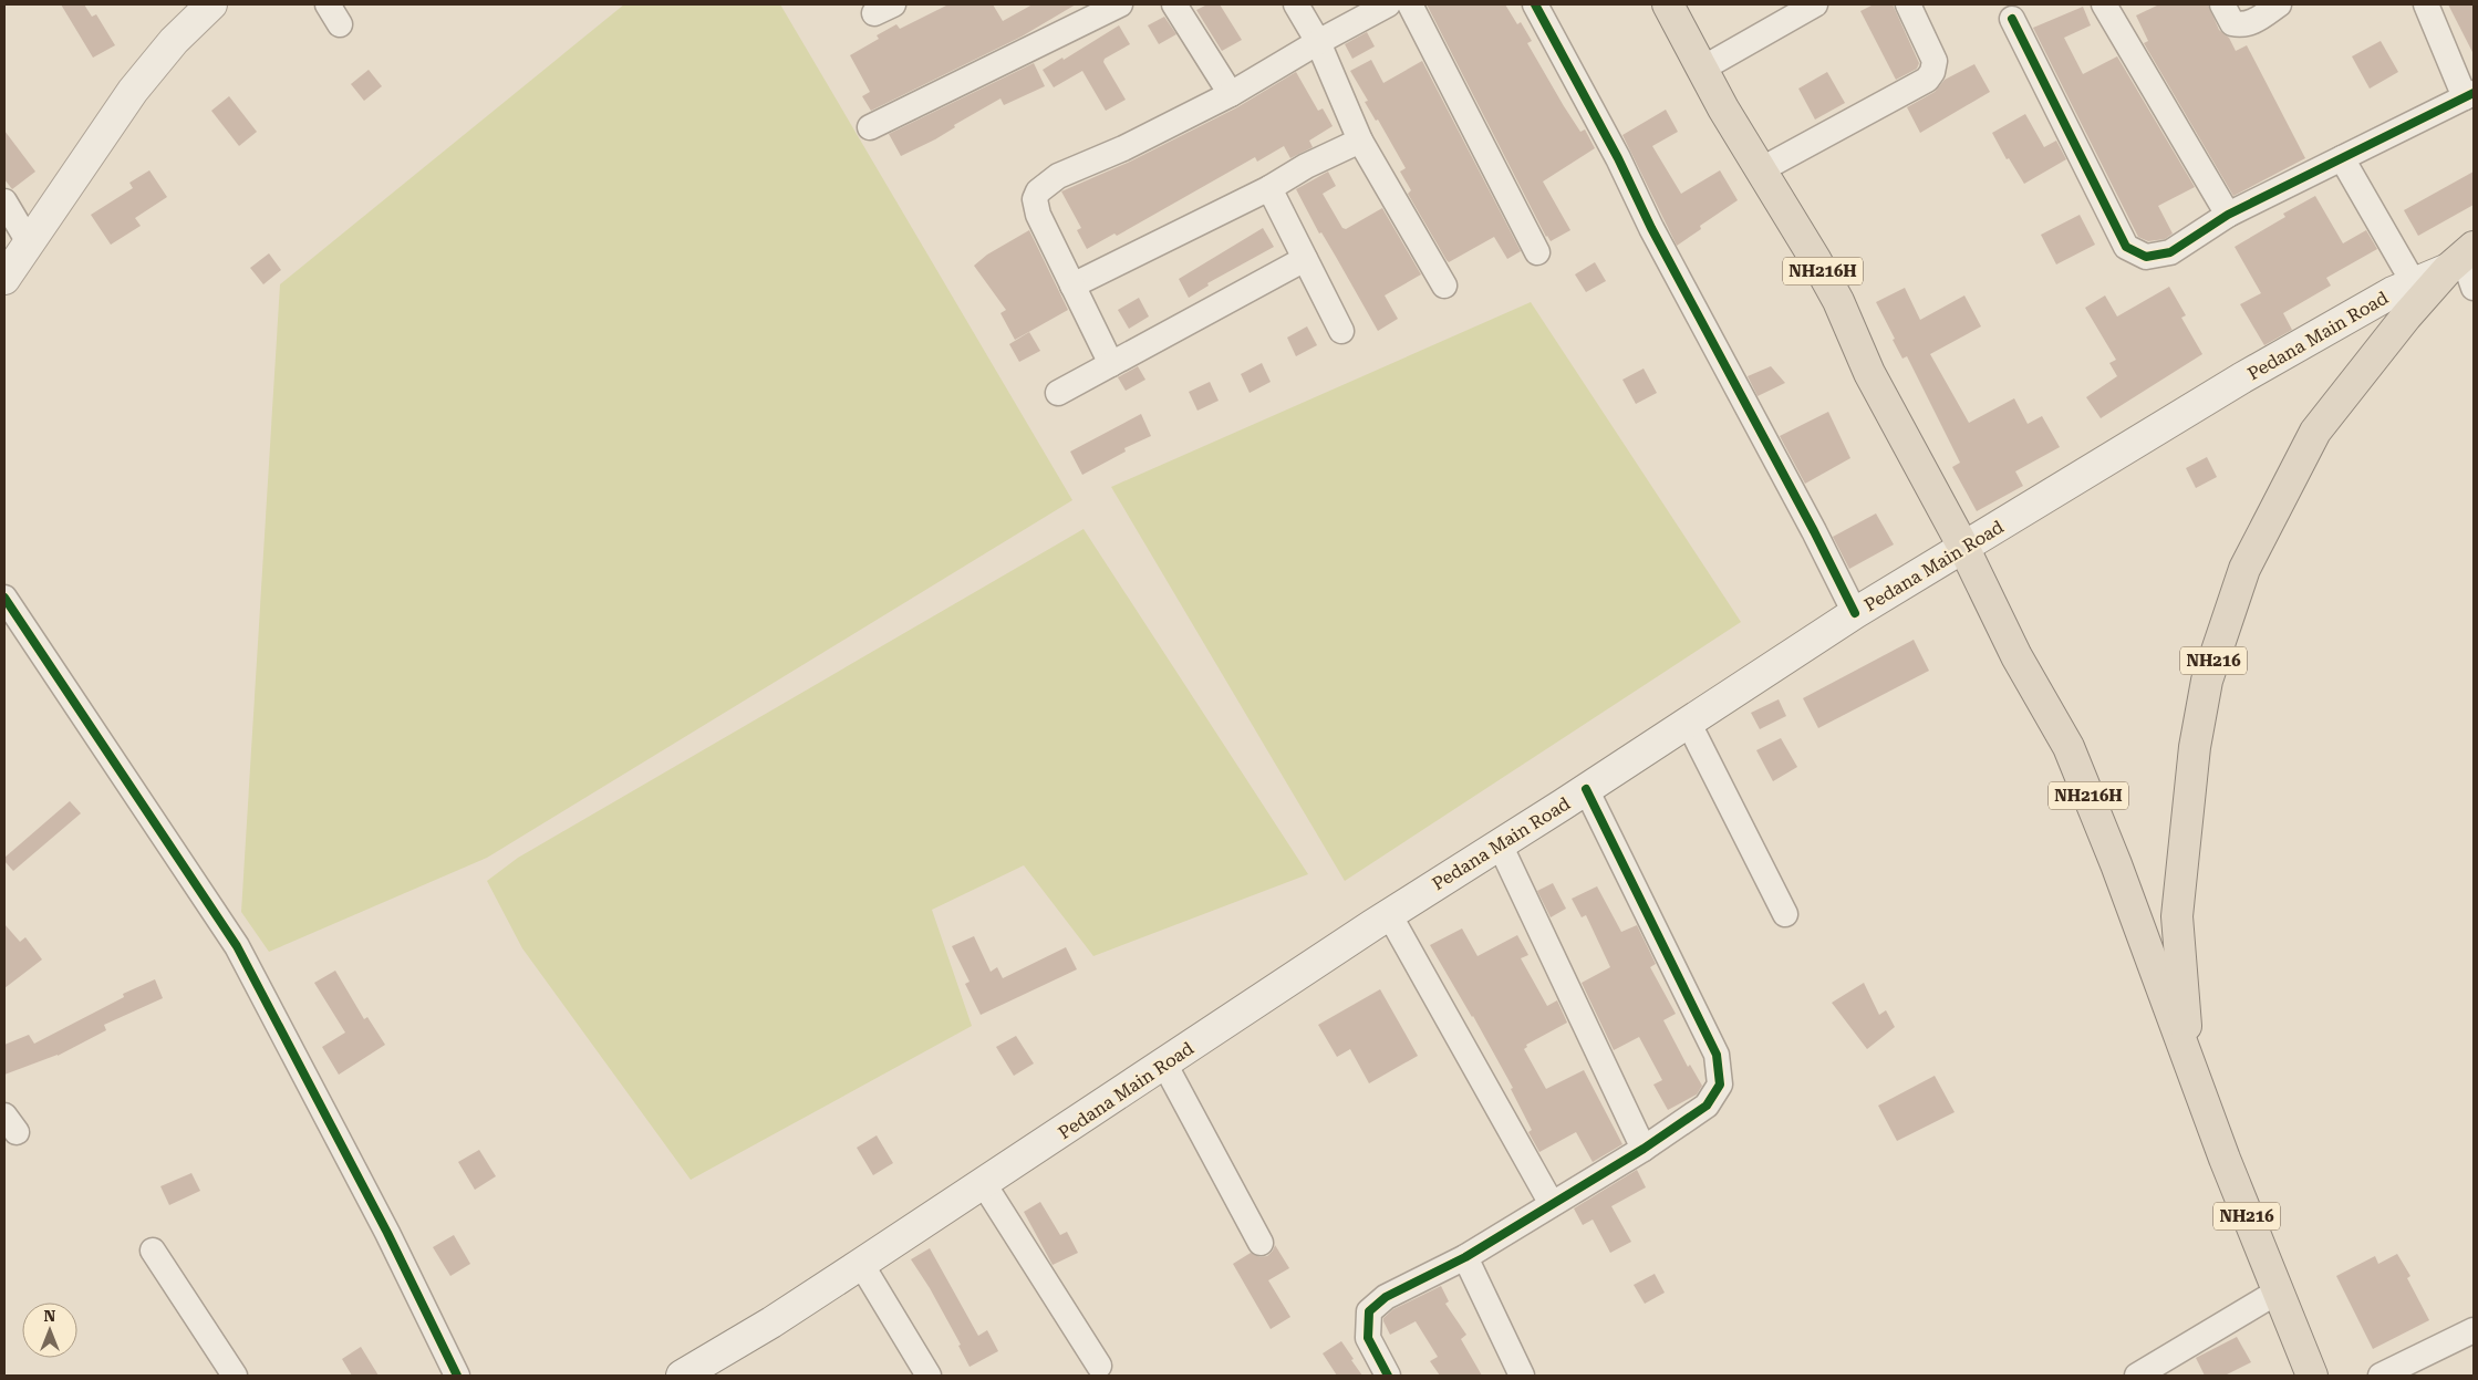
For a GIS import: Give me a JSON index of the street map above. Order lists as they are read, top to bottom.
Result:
{
  "streets": {
    "highway": ["NH216H", "NH216"],
    "main road": ["Pedana Main Road"]
  },
  "crossings": [
    ["NH216H", "Pedana Main Road"],
    ["NH216H", "NH216"],
    ["Pedana Main Road", "NH216"]
  ],
  "north": "top"
}
